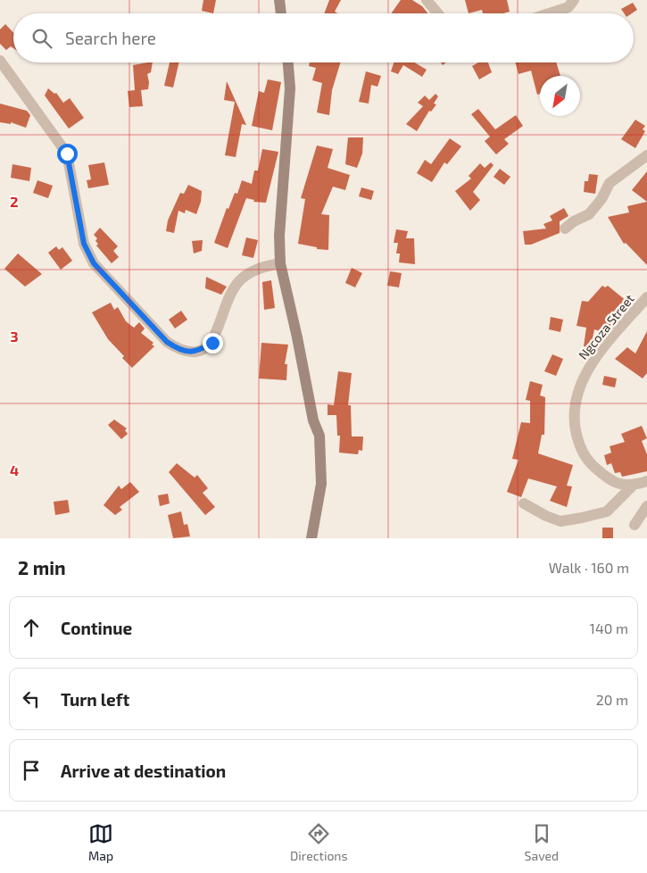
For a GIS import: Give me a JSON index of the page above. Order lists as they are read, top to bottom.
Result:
{
  "streets": {
    "street": ["Ngcoza Street"]
  },
  "north": "bottom left",
  "page": {
    "search": "Search here",
    "heading": ["2 min", "Walk · 160 m"],
    "list": [
      ["Continue", "140 m"],
      ["Turn left", "20 m"],
      "Arrive at destination"
    ],
    "nav": ["Map", "Directions", "Saved"]
  },
  "grid": {
    "rows": ["2", "3", "4"]
  }
}
